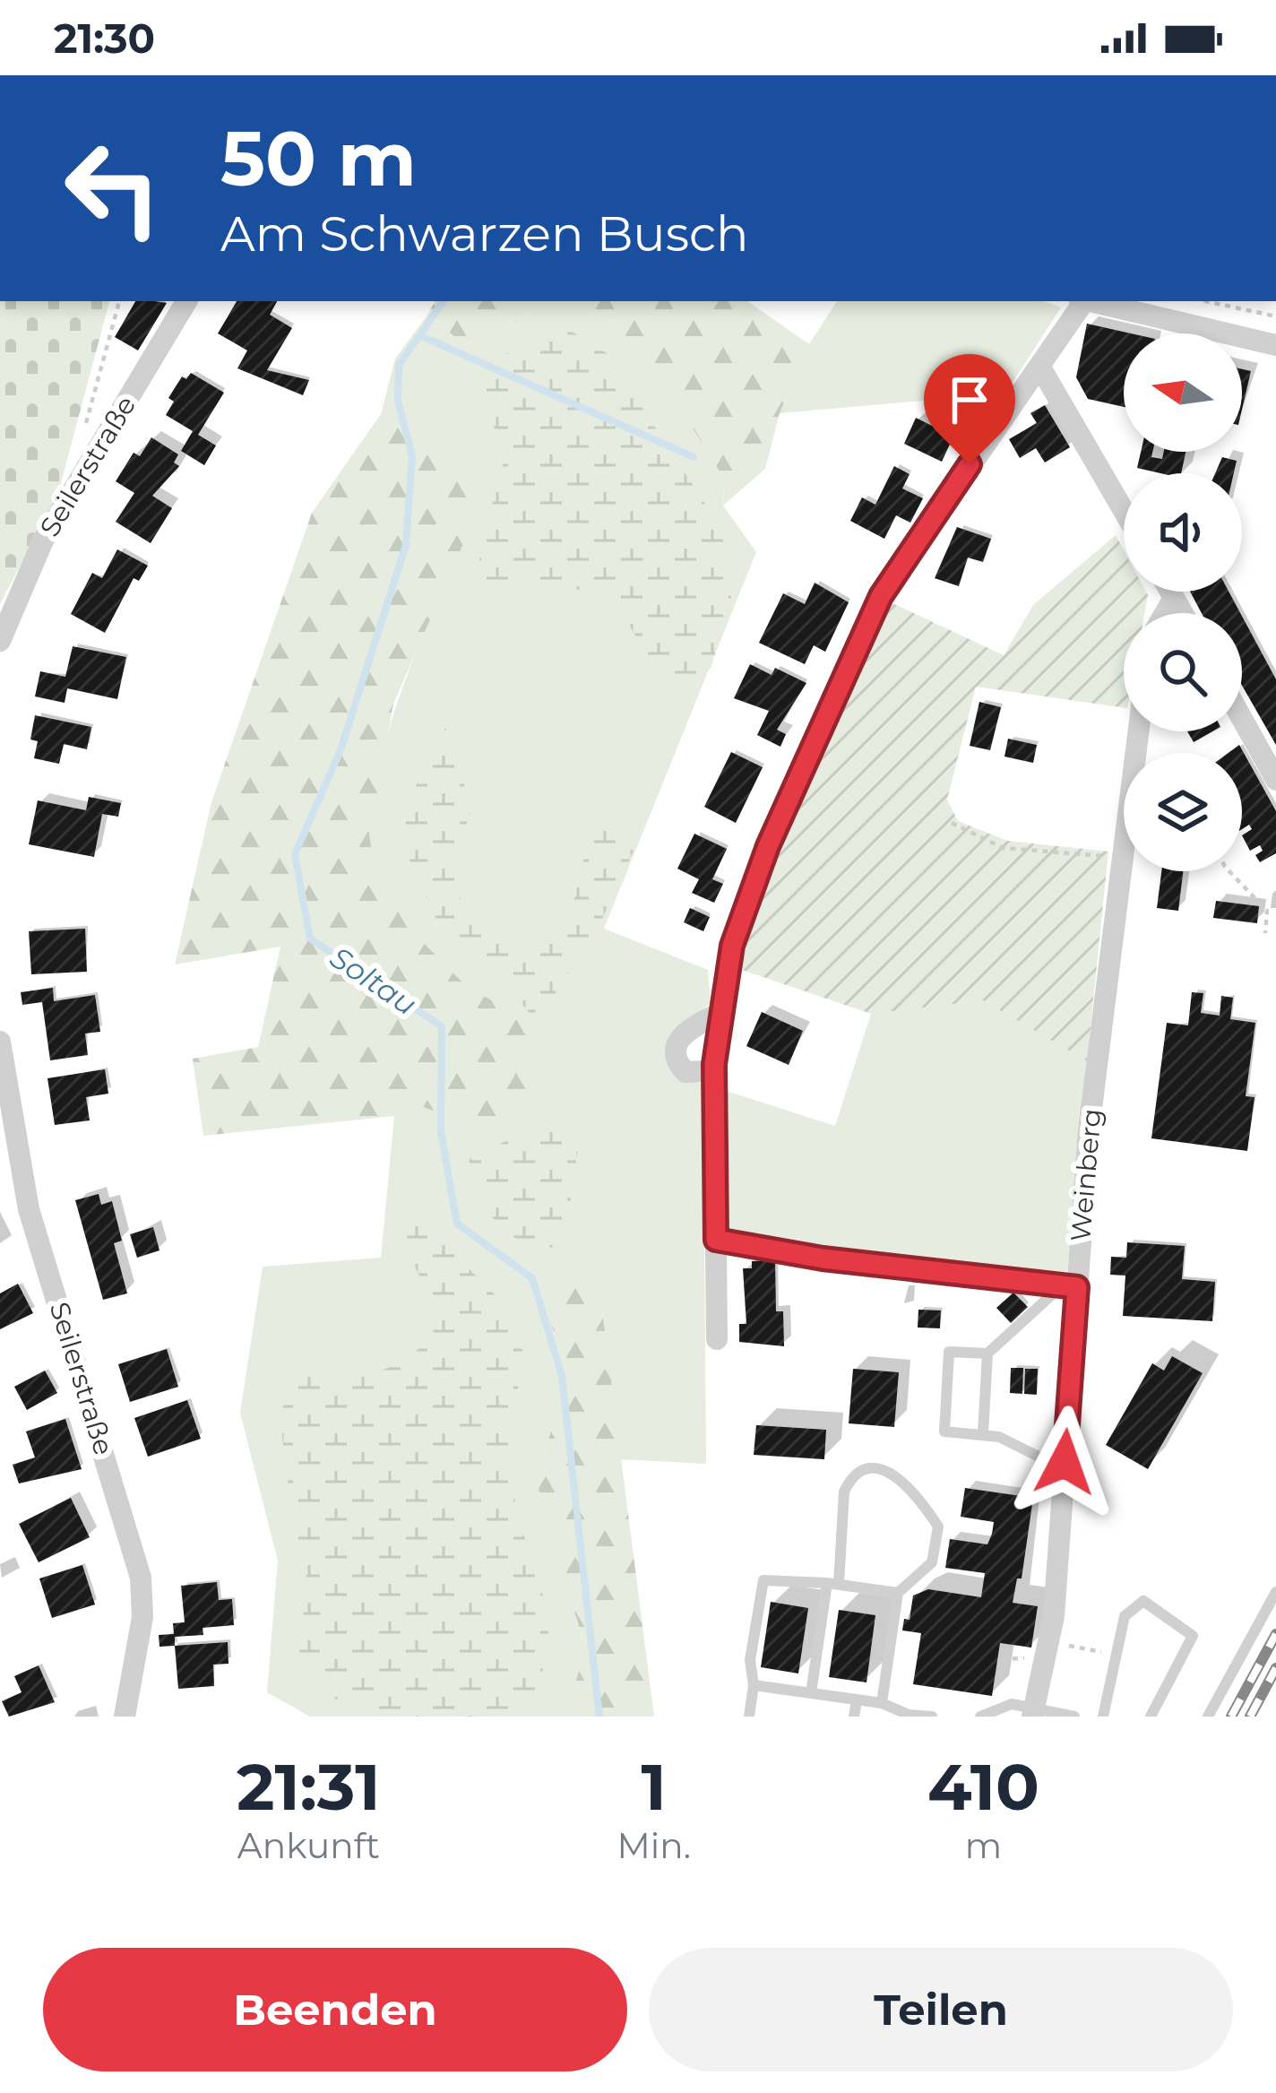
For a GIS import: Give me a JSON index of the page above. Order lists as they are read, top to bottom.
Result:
{
  "streets": {
    "street": ["Seilerstraße", "Weinberg"]
  },
  "water": ["Soltau"],
  "north": "left",
  "page": {
    "status": "21:30",
    "turn": ["50 m", "Am Schwarzen Busch"],
    "eta": [
      "21:31",
      "Ankunft",
      "1",
      "Min.",
      "410",
      "m"
    ],
    "buttons": ["Beenden", "Teilen"]
  }
}
